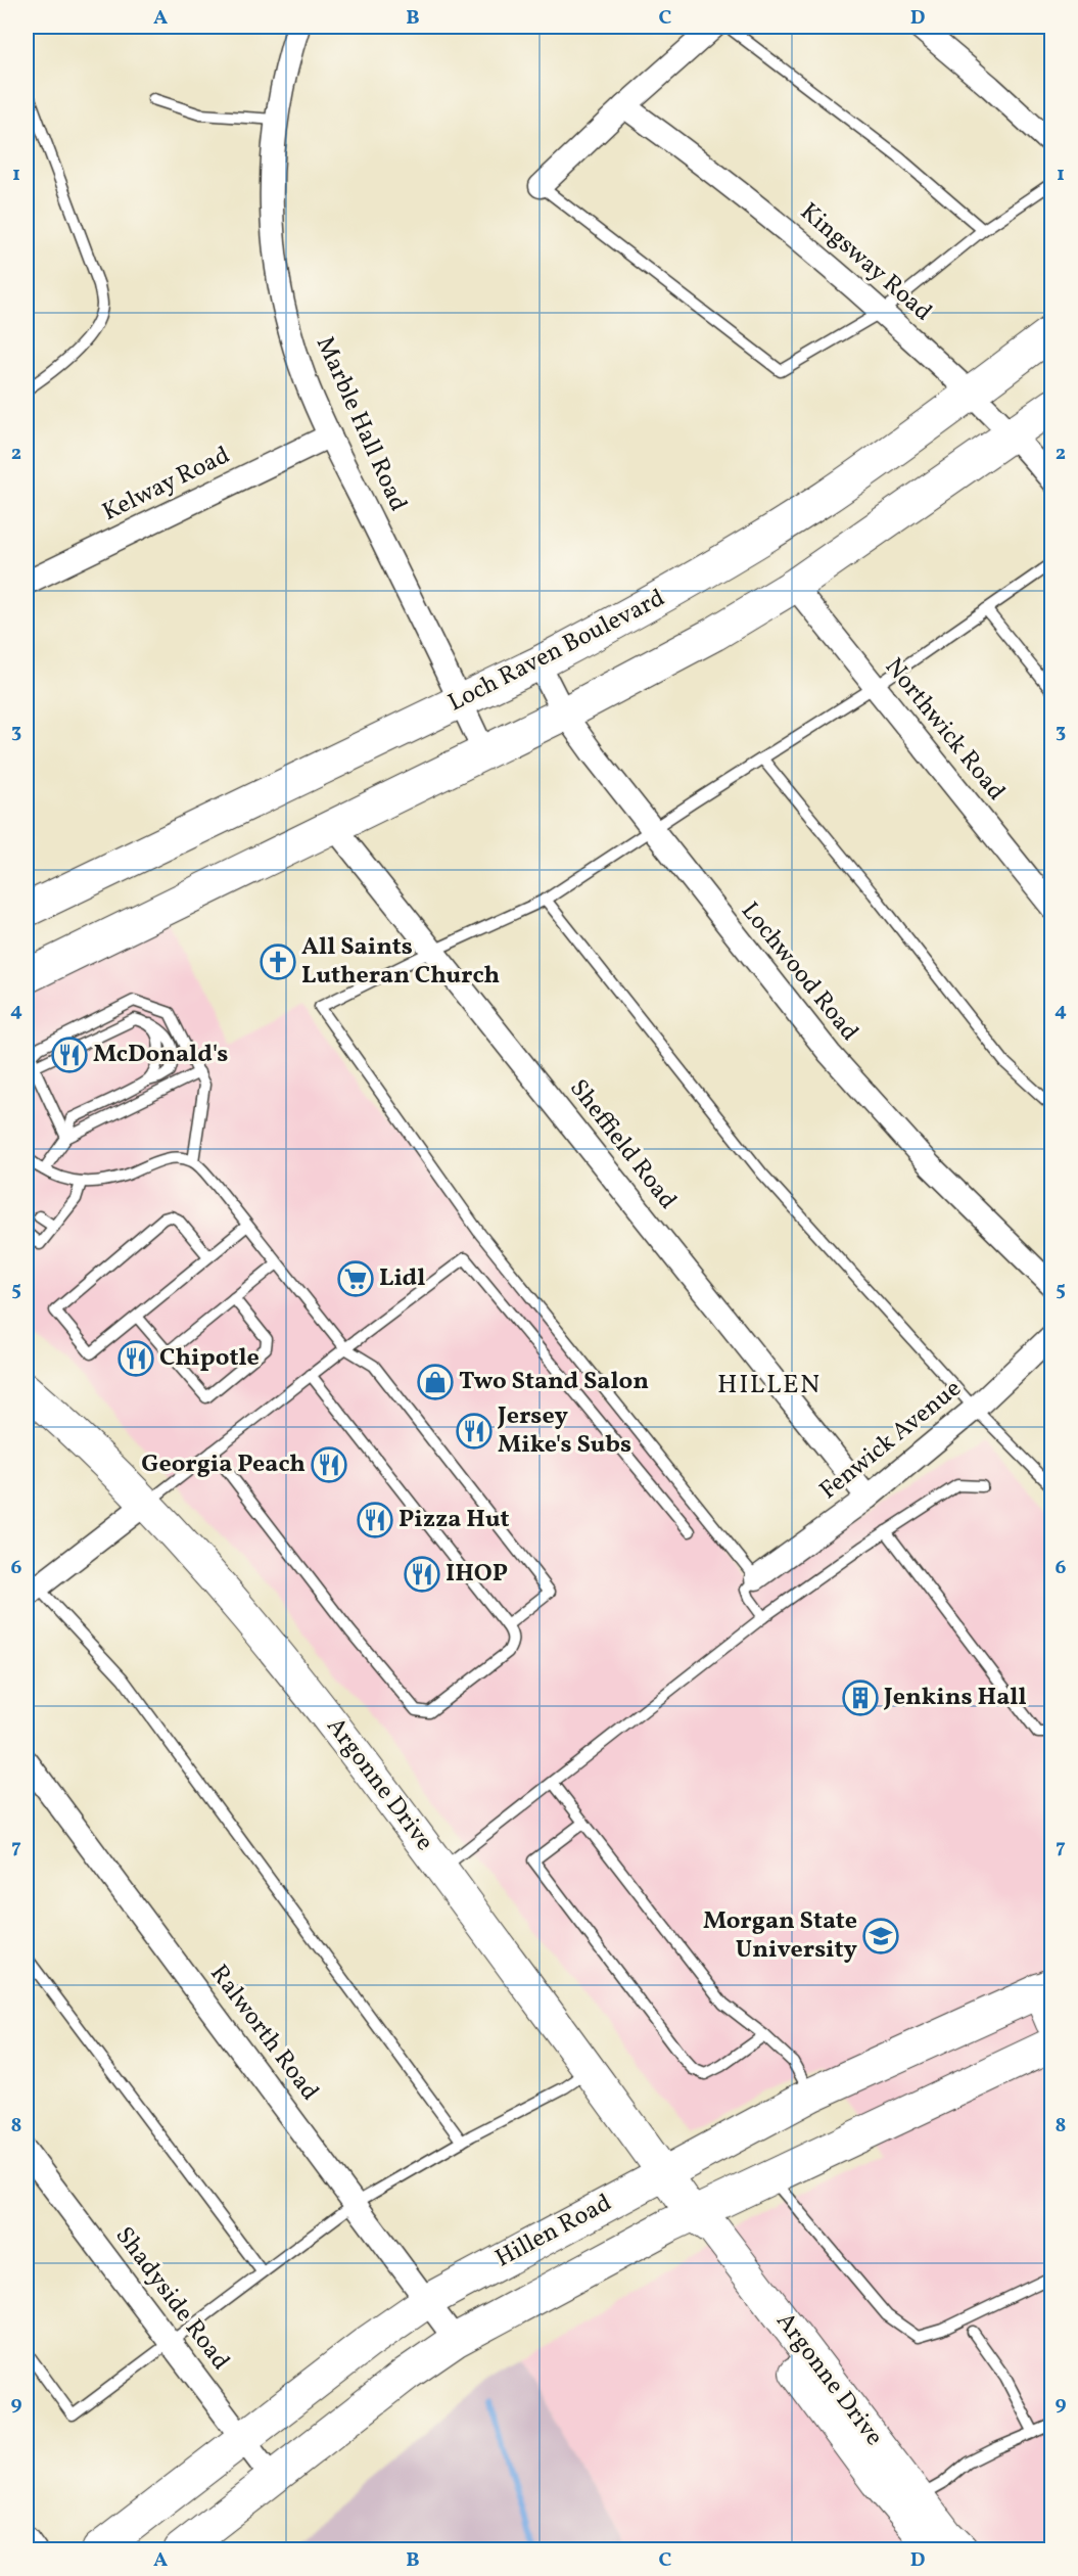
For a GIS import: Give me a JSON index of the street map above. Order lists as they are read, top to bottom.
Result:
{
  "streets": {
    "main road": ["Loch Raven Boulevard", "Argonne Drive", "Hillen Road"],
    "street": [
      "Kingsway Road",
      "Marble Hall Road",
      "Kelway Road",
      "Northwick Road",
      "Lochwood Road",
      "Sheffield Road",
      "Fenwick Avenue",
      "Ralworth Road",
      "Shadyside Road"
    ]
  },
  "crossings": [
    ["Kingsway Road", "Loch Raven Boulevard"],
    ["Marble Hall Road", "Kelway Road"],
    ["Marble Hall Road", "Loch Raven Boulevard"],
    ["Loch Raven Boulevard", "Lochwood Road"],
    ["Sheffield Road", "Fenwick Avenue"],
    ["Argonne Drive", "Hillen Road"],
    ["Ralworth Road", "Hillen Road"],
    ["Hillen Road", "Shadyside Road"]
  ],
  "districts": ["HILLEN"],
  "places": {
    "church": ["All Saints Lutheran Church"],
    "restaurant": [
      "McDonald's",
      "Chipotle",
      "Jersey Mike's Subs",
      "Georgia Peach",
      "Pizza Hut",
      "IHOP"
    ],
    "supermarket": ["Lidl"],
    "shop": ["Two Stand Salon"],
    "building": ["Jenkins Hall"],
    "school or university": ["Morgan State University"]
  },
  "grid": {
    "columns": [
      "A",
      "B",
      "C",
      "D"
    ],
    "rows": [
      "1",
      "2",
      "3",
      "4",
      "5",
      "6",
      "7",
      "8",
      "9"
    ]
  }
}
